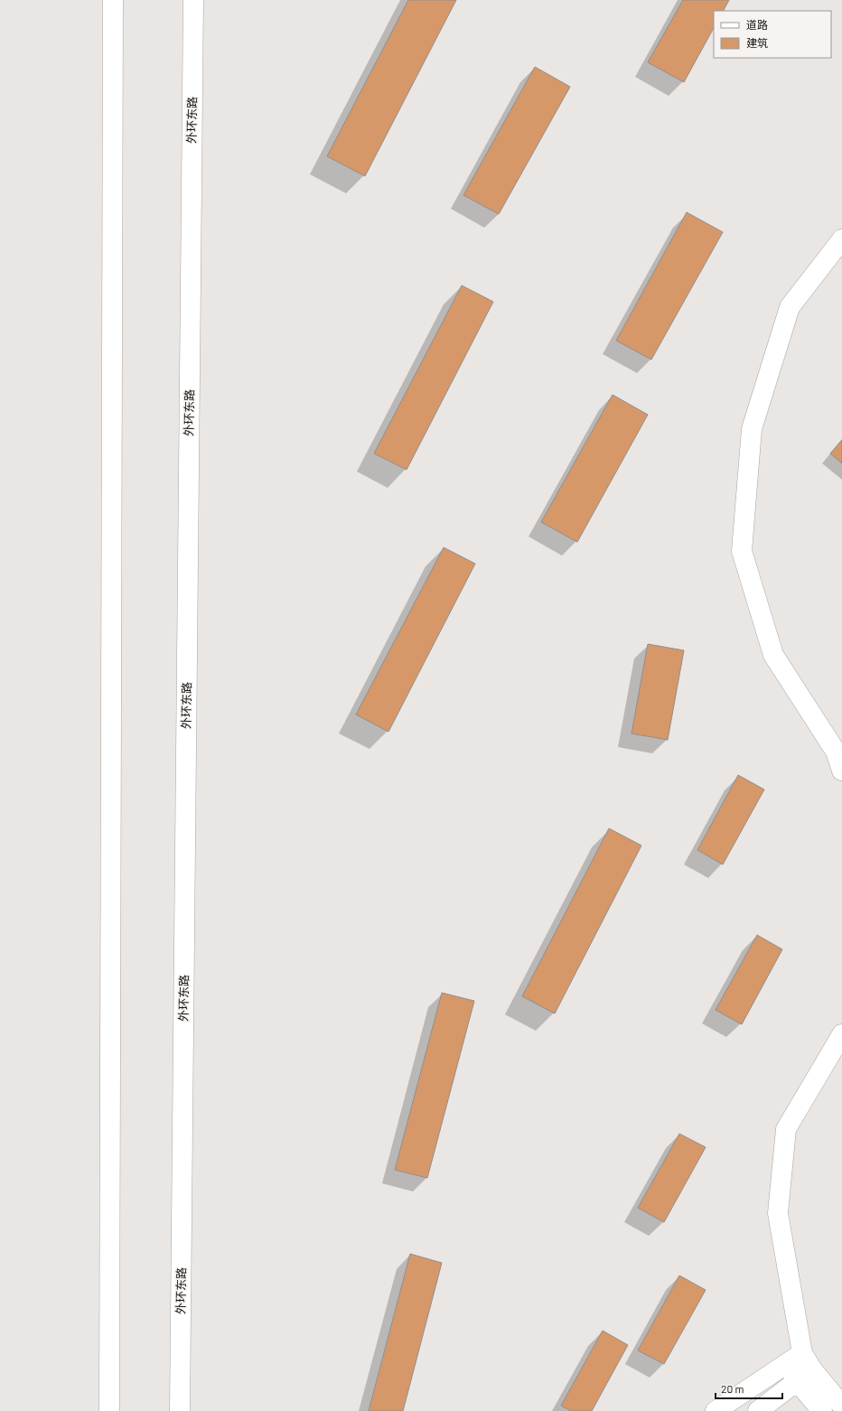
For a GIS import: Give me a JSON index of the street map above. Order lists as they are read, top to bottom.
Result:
{
  "streets": {
    "main road": ["外环东路"]
  },
  "legend": ["道路", "建筑"],
  "scale_bar": "20 m"
}
